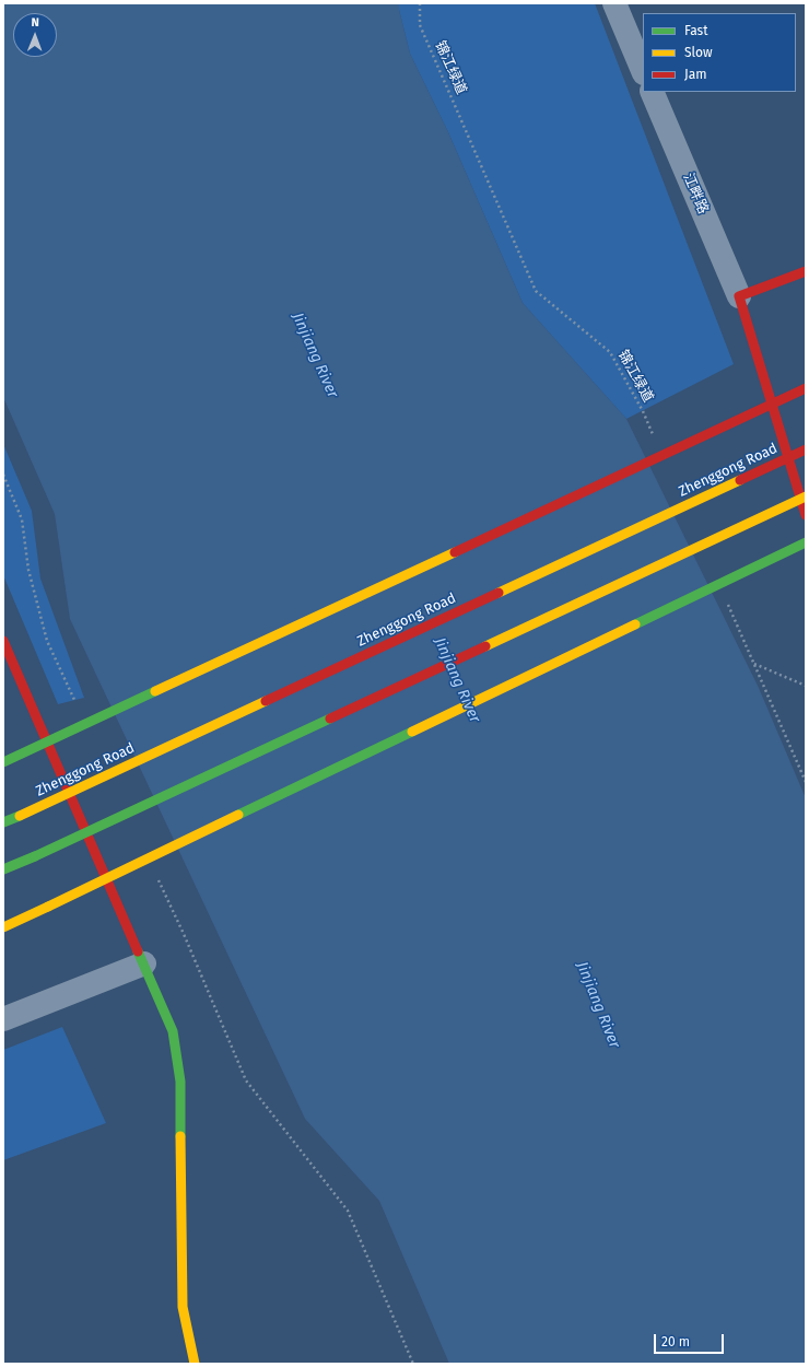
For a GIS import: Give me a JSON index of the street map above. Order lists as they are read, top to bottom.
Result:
{
  "streets": {
    "main road": ["Zhenggong Road"],
    "street": ["江畔路"],
    "path": ["锦江绿道"]
  },
  "water": ["Jinjiang River"],
  "legend": ["Fast", "Slow", "Jam"],
  "scale_bar": "20 m",
  "north": "top"
}
